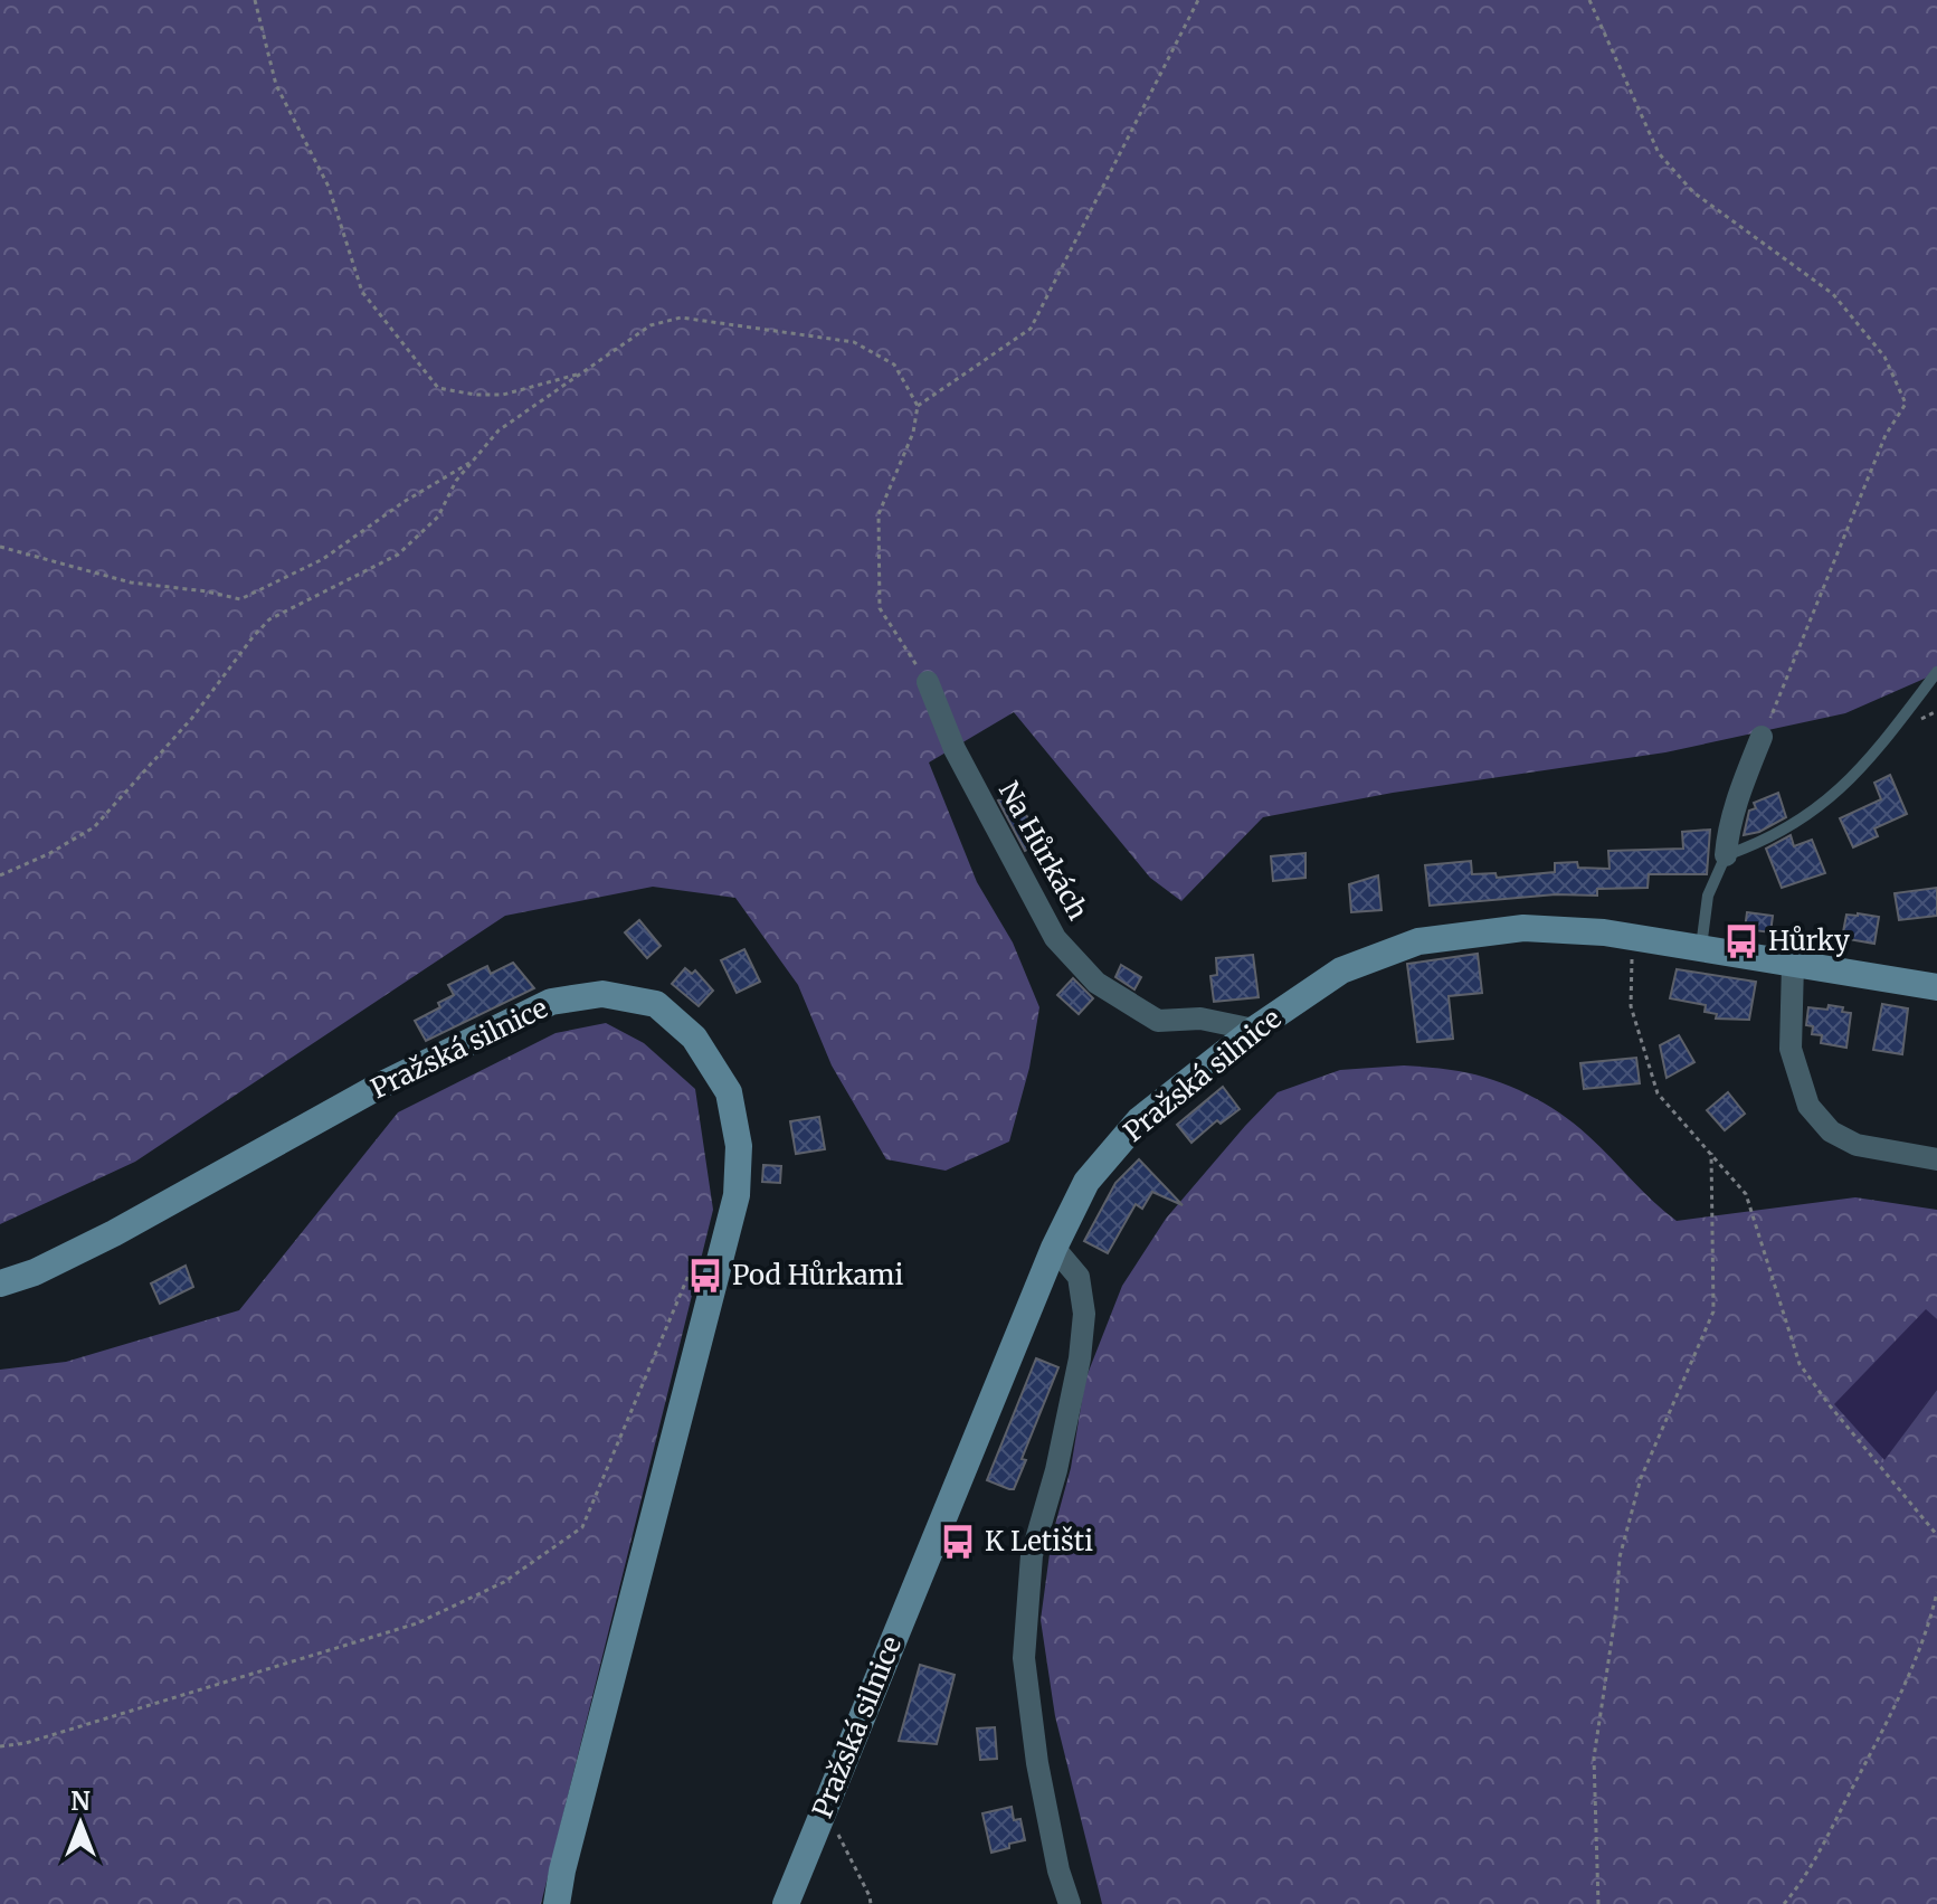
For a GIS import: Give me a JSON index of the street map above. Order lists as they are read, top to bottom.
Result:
{
  "streets": {
    "street": ["Na Hůrkách", "Pražská silnice"]
  },
  "crossings": [
    ["Na Hůrkách", "Pražská silnice"]
  ],
  "places": {
    "bus stop": ["Hůrky", "Pod Hůrkami", "K Letišti"]
  },
  "north": "top"
}
